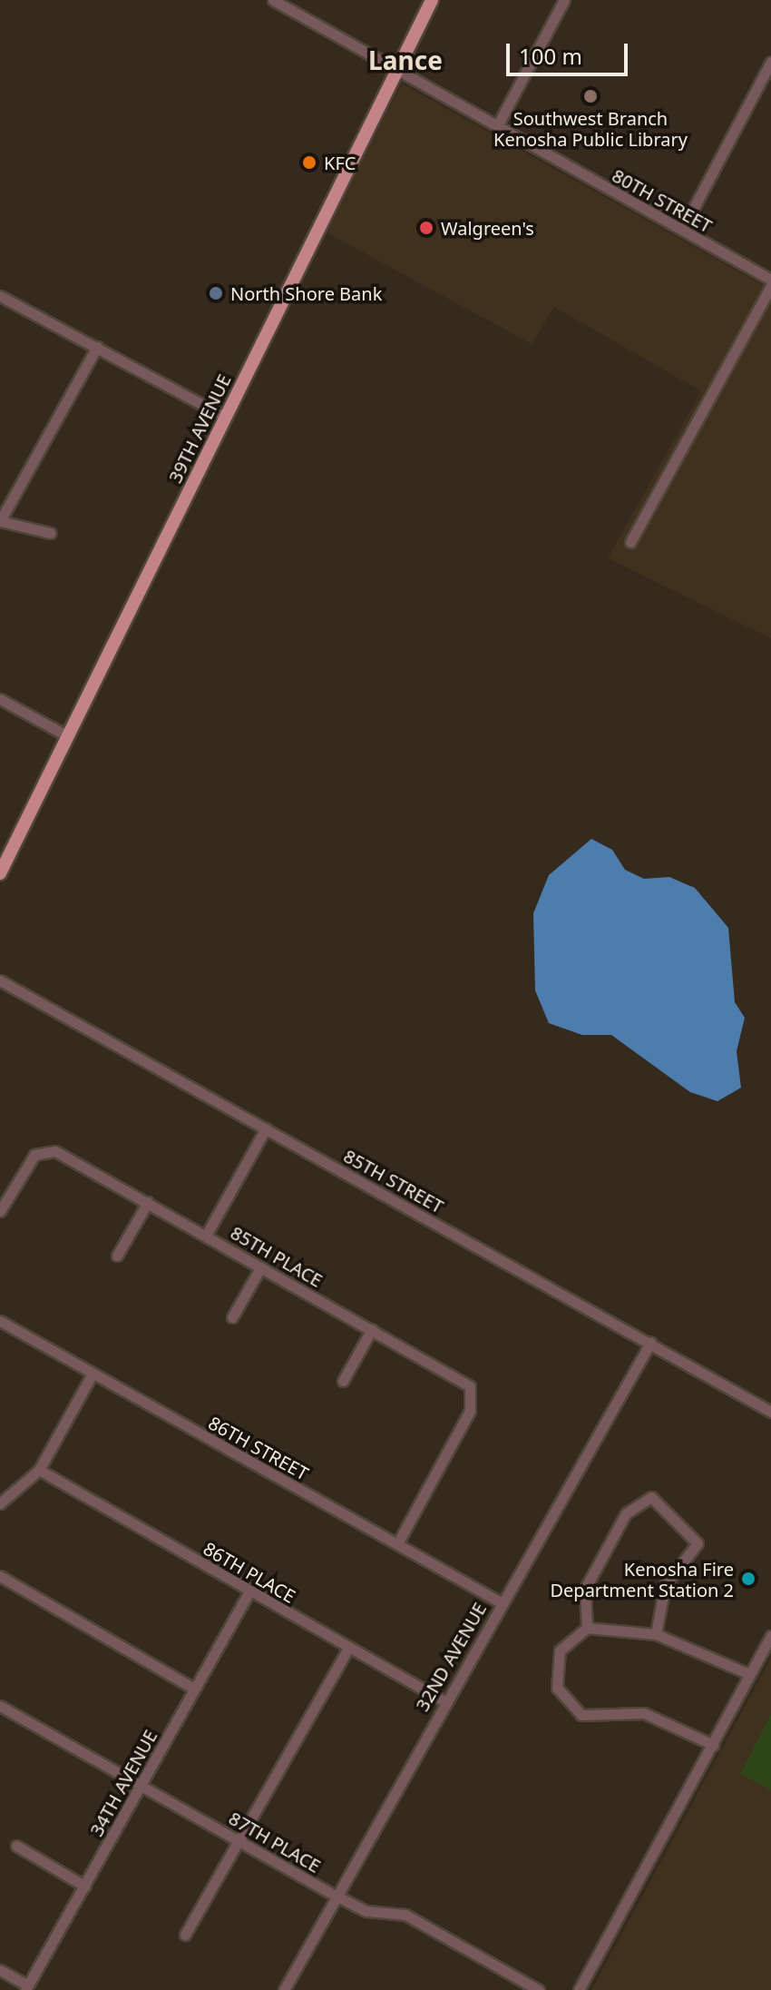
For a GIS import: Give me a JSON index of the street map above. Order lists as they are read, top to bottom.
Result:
{
  "streets": {
    "main road": ["39TH AVENUE"],
    "street": [
      "80TH STREET",
      "85TH STREET",
      "85TH PLACE",
      "86TH STREET",
      "86TH PLACE",
      "32ND AVENUE",
      "34TH AVENUE",
      "87TH PLACE"
    ]
  },
  "crossings": [
    ["80TH STREET", "39TH AVENUE"],
    ["85TH STREET", "32ND AVENUE"],
    ["85TH PLACE", "86TH STREET"],
    ["86TH STREET", "32ND AVENUE"],
    ["86TH PLACE", "32ND AVENUE"],
    ["86TH PLACE", "34TH AVENUE"],
    ["32ND AVENUE", "87TH PLACE"],
    ["34TH AVENUE", "87TH PLACE"]
  ],
  "districts": ["Lance"],
  "places": [
    "Southwest Branch Kenosha Public Library",
    "KFC",
    "Walgreen's",
    "North Shore Bank",
    "Kenosha Fire Department Station 2"
  ],
  "scale_bar": "100 m"
}
